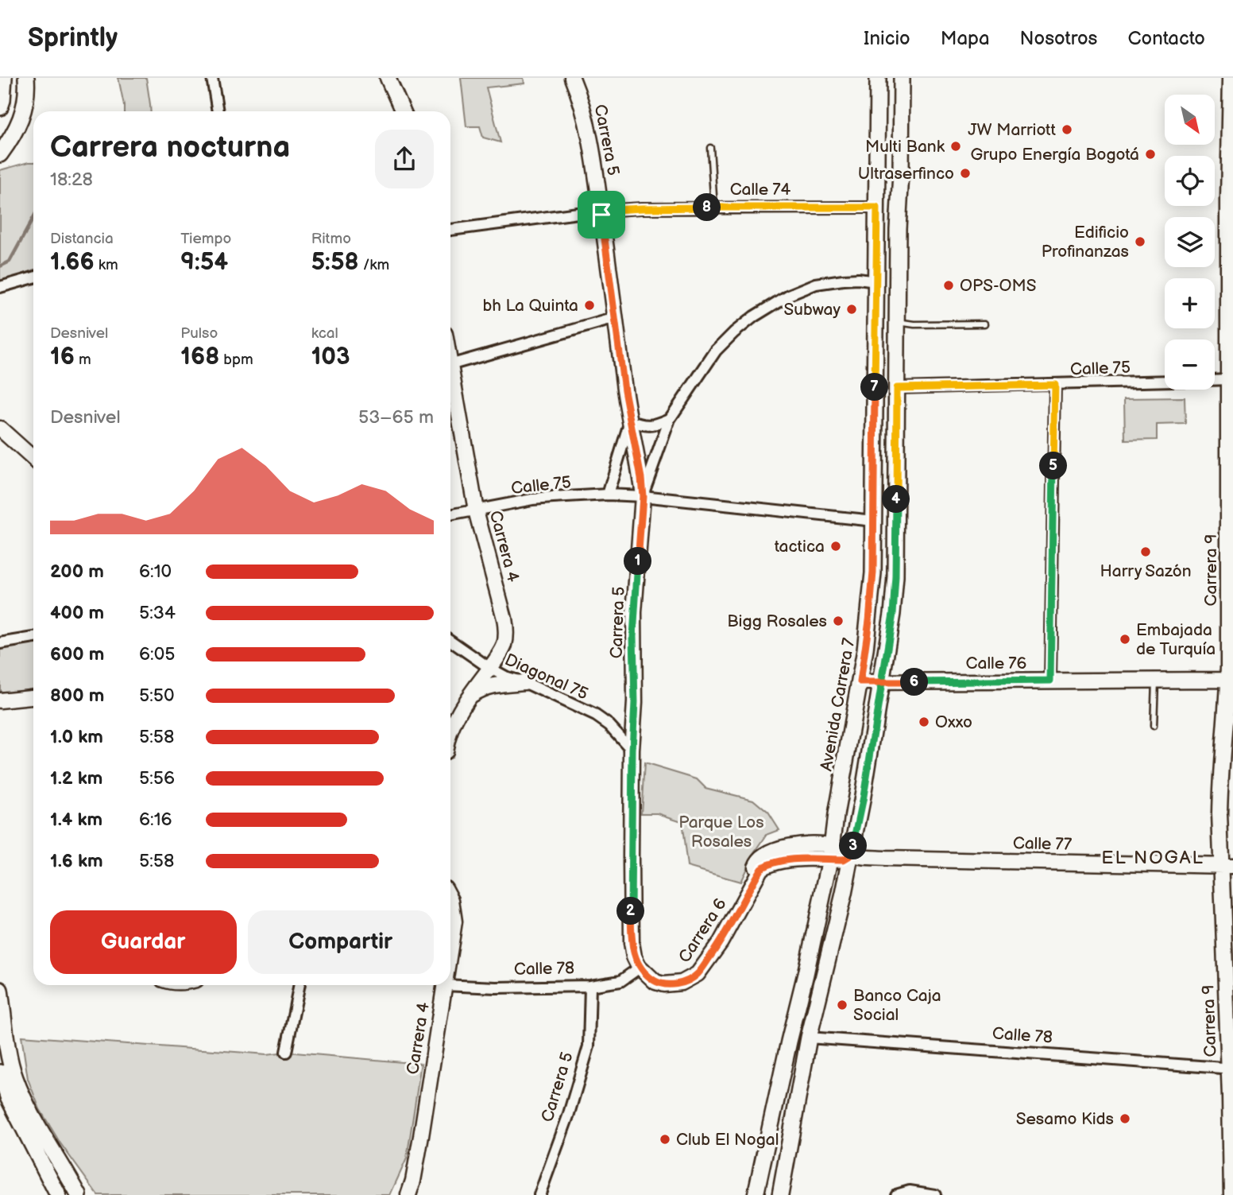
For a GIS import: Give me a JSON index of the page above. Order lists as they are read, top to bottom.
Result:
{
  "streets": {
    "main road": ["Avenida Carrera 7"],
    "street": [
      "Carrera 5",
      "Calle 74",
      "Calle 75",
      "Carrera 4",
      "Carrera 9",
      "Calle 76",
      "Diagonal 75",
      "Calle 77",
      "Carrera 6",
      "Calle 78"
    ]
  },
  "crossings": [
    ["Carrera 5", "Calle 74"],
    ["Carrera 5", "Calle 75"],
    ["Carrera 5", "Diagonal 75"],
    ["Carrera 5", "Carrera 6"],
    ["Carrera 5", "Calle 78"],
    ["Calle 74", "Avenida Carrera 7"],
    ["Calle 75", "Carrera 4"],
    ["Calle 75", "Carrera 9"],
    ["Calle 75", "Avenida Carrera 7"],
    ["Carrera 4", "Diagonal 75"],
    ["Carrera 9", "Calle 76"],
    ["Carrera 9", "Calle 77"],
    ["Carrera 9", "Calle 78"],
    ["Calle 76", "Avenida Carrera 7"],
    ["Avenida Carrera 7", "Calle 77"],
    ["Calle 77", "Carrera 6"],
    ["Carrera 6", "Calle 78"]
  ],
  "districts": ["EL NOGAL"],
  "parks": ["Parque Los Rosales"],
  "places": [
    "JW Marriott",
    "Multi Bank",
    "Grupo Energía Bogotá",
    "Ultraserfinco",
    "Edificio Profinanzas",
    "OPS-OMS",
    "bh La Quinta",
    "Subway",
    "tactica",
    "Harry Sazón",
    "Bigg Rosales",
    "Embajada de Turquía",
    "Oxxo",
    "Banco Caja Social",
    "Sesamo Kids",
    "Club El Nogal"
  ],
  "north": "bottom right",
  "page": {
    "header": "Sprintly",
    "nav": [
      "Inicio",
      "Mapa",
      "Nosotros",
      "Contacto"
    ],
    "map_buttons": ["+", "−"],
    "heading": ["Carrera nocturna", "18:28"],
    "pins": [
      "8",
      "7",
      "5",
      "4",
      "1",
      "6",
      "3",
      "2"
    ],
    "stats": [
      ["Distancia", "1.66 km"],
      ["Tiempo", "9:54"],
      ["Ritmo", "5:58 /km"],
      ["Desnivel", "16 m"],
      ["Pulso", "168 bpm"],
      ["kcal", "103"]
    ],
    "chart": ["Desnivel", "53–65 m"],
    "list": [
      {
        "name": "200 m",
        "note": "6:10"
      },
      {
        "name": "400 m",
        "note": "5:34"
      },
      {
        "name": "600 m",
        "note": "6:05"
      },
      {
        "name": "800 m",
        "note": "5:50"
      },
      {
        "name": "1.0 km",
        "note": "5:58"
      },
      {
        "name": "1.2 km",
        "note": "5:56"
      },
      {
        "name": "1.4 km",
        "note": "6:16"
      },
      {
        "name": "1.6 km",
        "note": "5:58"
      }
    ],
    "buttons": ["Guardar", "Compartir"]
  }
}
